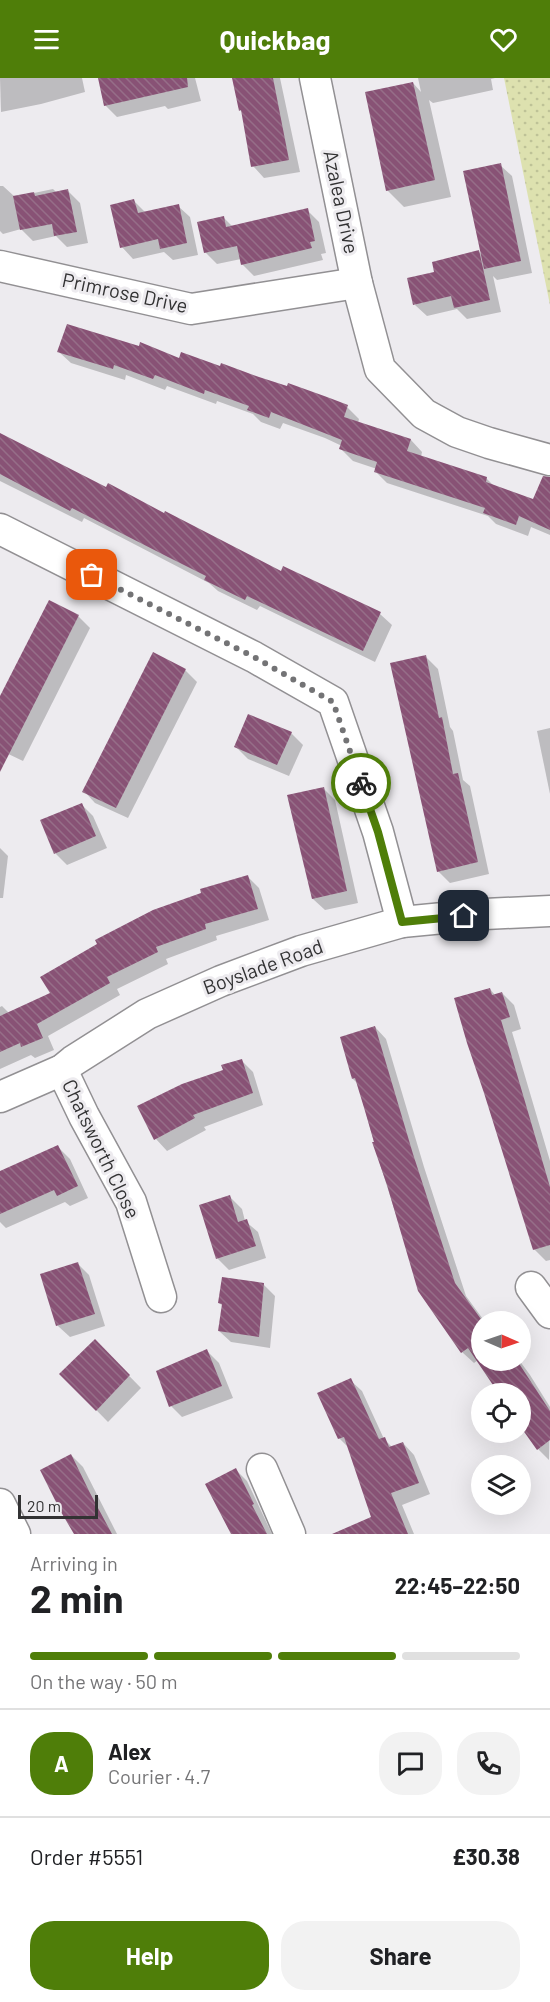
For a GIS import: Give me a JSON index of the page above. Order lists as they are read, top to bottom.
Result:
{
  "streets": {
    "street": [
      "Azalea Drive",
      "Primrose Drive",
      "Boyslade Road",
      "Chatsworth Close"
    ]
  },
  "crossings": [
    ["Azalea Drive", "Primrose Drive"],
    ["Boyslade Road", "Chatsworth Close"]
  ],
  "scale_bar": "20 m",
  "north": "right",
  "page": {
    "header": "Quickbag",
    "scale": "20 m",
    "heading": ["2 min", "Arriving in", "22:45–22:50"],
    "panel": [
      "Alex",
      "Courier · 4.7",
      "Order #5551",
      "£30.38"
    ],
    "bar": "On the way · 50 m",
    "round": "A",
    "buttons": ["Help", "Share"]
  }
}
